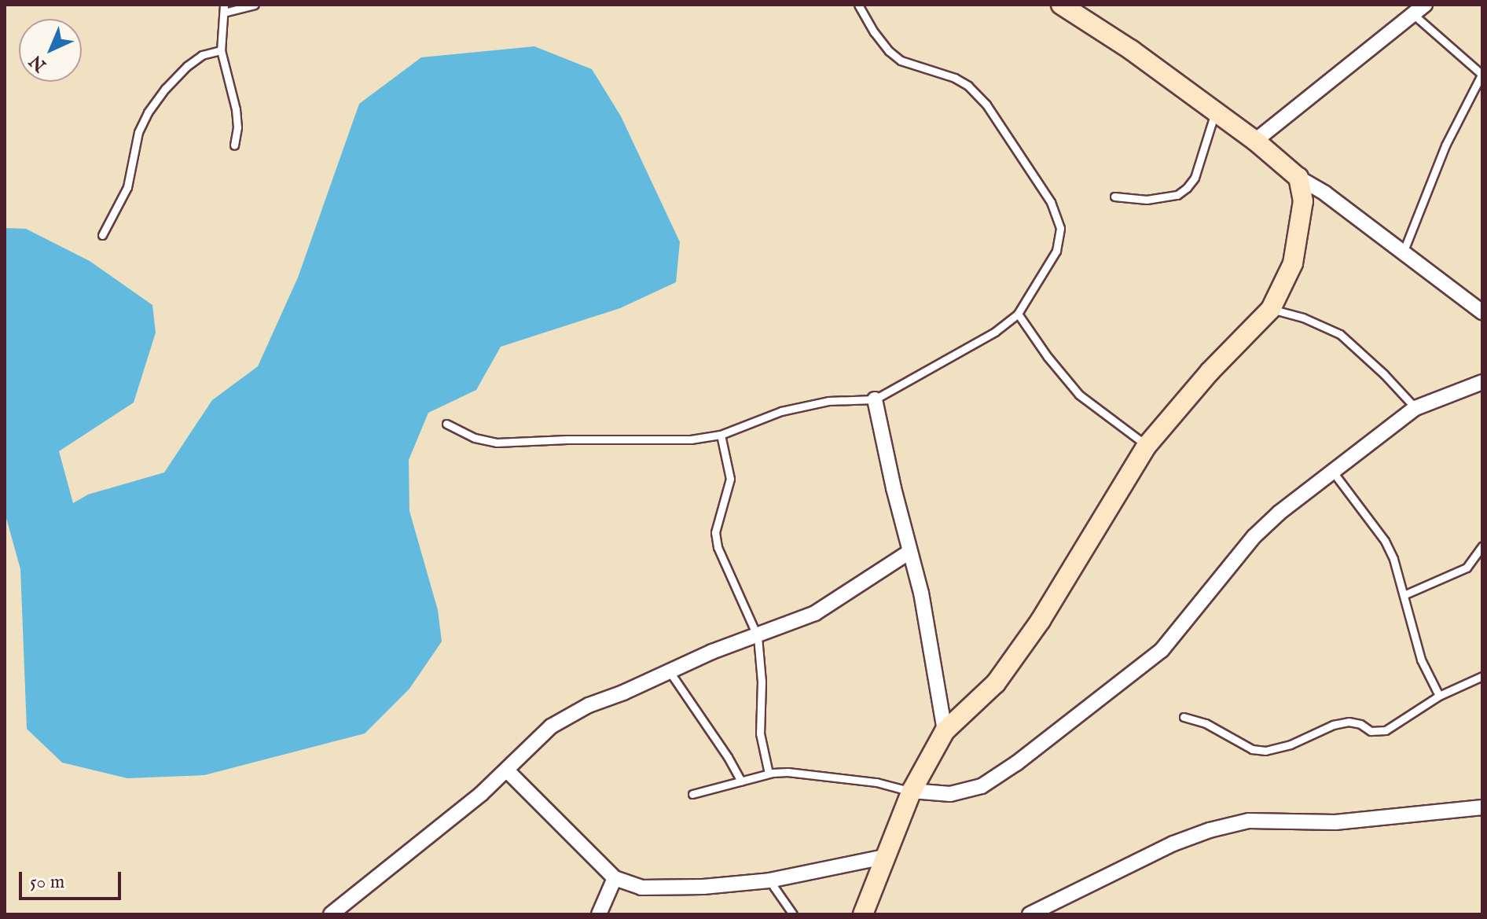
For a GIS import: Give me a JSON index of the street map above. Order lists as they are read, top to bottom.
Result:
{
  "scale_bar": "50 m",
  "north": "bottom left"
}
